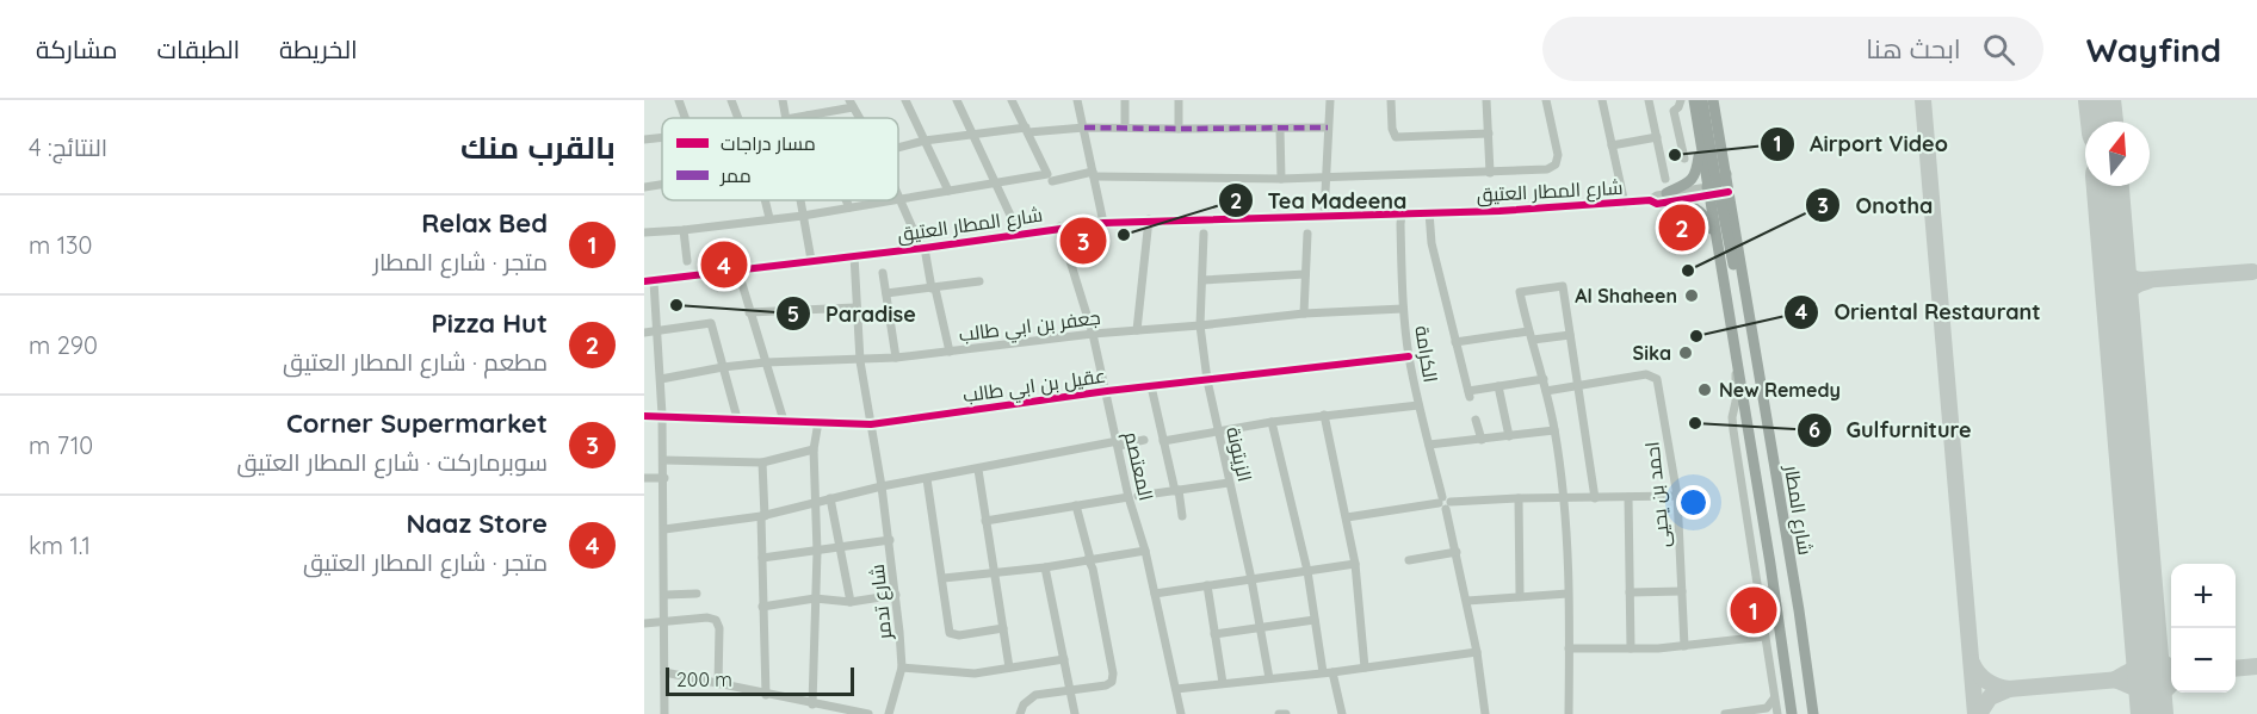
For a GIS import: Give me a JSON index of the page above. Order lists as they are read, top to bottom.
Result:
{
  "streets": {
    "highway": ["شارع المطار"],
    "street": [
      "شارع المطار العتيق",
      "جعفر بن ابي طالب",
      "الكرامة",
      "عقيل بن ابي طالب",
      "الزيتونة",
      "المعتصم",
      "احمد بن يحيى",
      "شارع تدمر"
    ]
  },
  "crossings": [
    ["شارع المطار العتيق", "الكرامة"],
    ["شارع المطار العتيق", "المعتصم"],
    ["شارع المطار العتيق", "شارع المطار"],
    ["شارع المطار العتيق", "شارع تدمر"],
    ["جعفر بن ابي طالب", "الكرامة"],
    ["جعفر بن ابي طالب", "الزيتونة"],
    ["جعفر بن ابي طالب", "المعتصم"],
    ["جعفر بن ابي طالب", "شارع تدمر"],
    ["الكرامة", "عقيل بن ابي طالب"],
    ["عقيل بن ابي طالب", "الزيتونة"],
    ["عقيل بن ابي طالب", "المعتصم"],
    ["عقيل بن ابي طالب", "شارع تدمر"]
  ],
  "places": [
    "Airport Video",
    "Tea Madeena",
    "Onotha",
    "Al Shaheen",
    "Paradise",
    "Oriental Restaurant",
    "Sika",
    "New Remedy",
    "Gulfurniture"
  ],
  "legend": ["مسار دراجات", "ممر"],
  "scale_bar": "200 m",
  "north": "top",
  "page": {
    "header": "Wayfind",
    "search": "ابحث هنا",
    "nav": ["الخريطة", "الطبقات", "مشاركة"],
    "heading": ["بالقرب منك", "النتائج: 4"],
    "list": [
      {
        "mark": "1",
        "name": "Relax Bed",
        "note": "متجر · شارع المطار",
        "value": "130 m"
      },
      {
        "mark": "2",
        "name": "Pizza Hut",
        "note": "مطعم · شارع المطار العتيق",
        "value": "290 m"
      },
      {
        "mark": "3",
        "name": "Corner Supermarket",
        "note": "سوبرماركت · شارع المطار العتيق",
        "value": "710 m"
      },
      {
        "mark": "4",
        "name": "Naaz Store",
        "note": "متجر · شارع المطار العتيق",
        "value": "1.1 km"
      }
    ],
    "pins": [
      "2",
      "3",
      "4",
      "1"
    ],
    "map_buttons": ["+", "−"],
    "scale": "200 m"
  }
}
